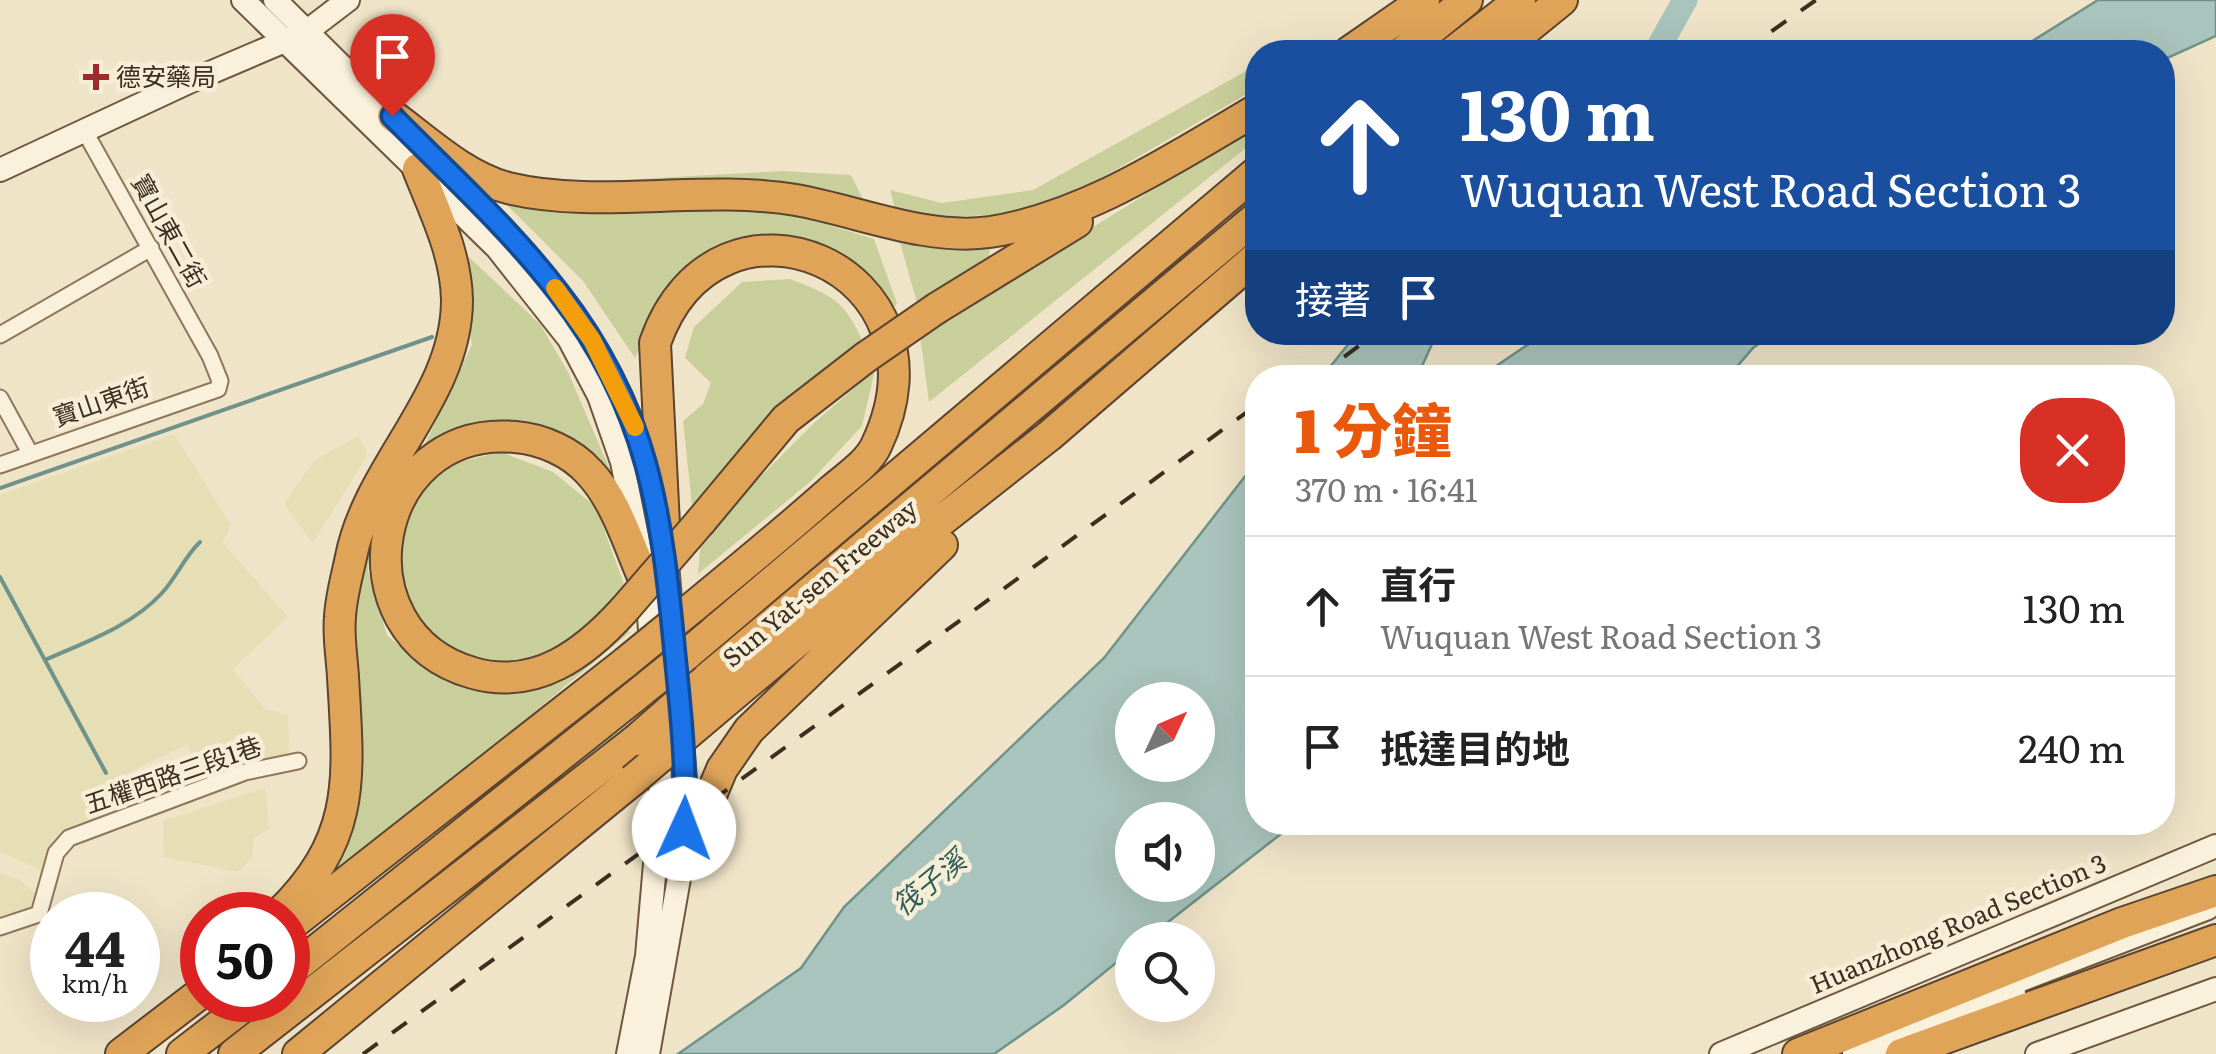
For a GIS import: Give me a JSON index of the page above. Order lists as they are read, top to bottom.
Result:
{
  "streets": {
    "highway": ["Sun Yat-sen Freeway"],
    "main road": ["Huanzhong Road Section 3"],
    "street": ["寶山東二街", "寶山東街", "五權西路三段1巷"]
  },
  "crossings": [
    ["寶山東二街", "寶山東街"]
  ],
  "water": ["筏子溪"],
  "places": {
    "health": ["德安藥局"]
  },
  "north": "top right",
  "page": {
    "turn": ["130 m", "Wuquan West Road Section 3"],
    "then": "接著",
    "heading": ["1 分鐘", "370 m · 16:41"],
    "list": [
      {
        "name": "直行",
        "note": "Wuquan West Road Section 3",
        "value": "130 m"
      },
      {
        "name": "抵達目的地",
        "value": "240 m"
      }
    ],
    "speed": "44 km/h",
    "limit": "50"
  }
}
